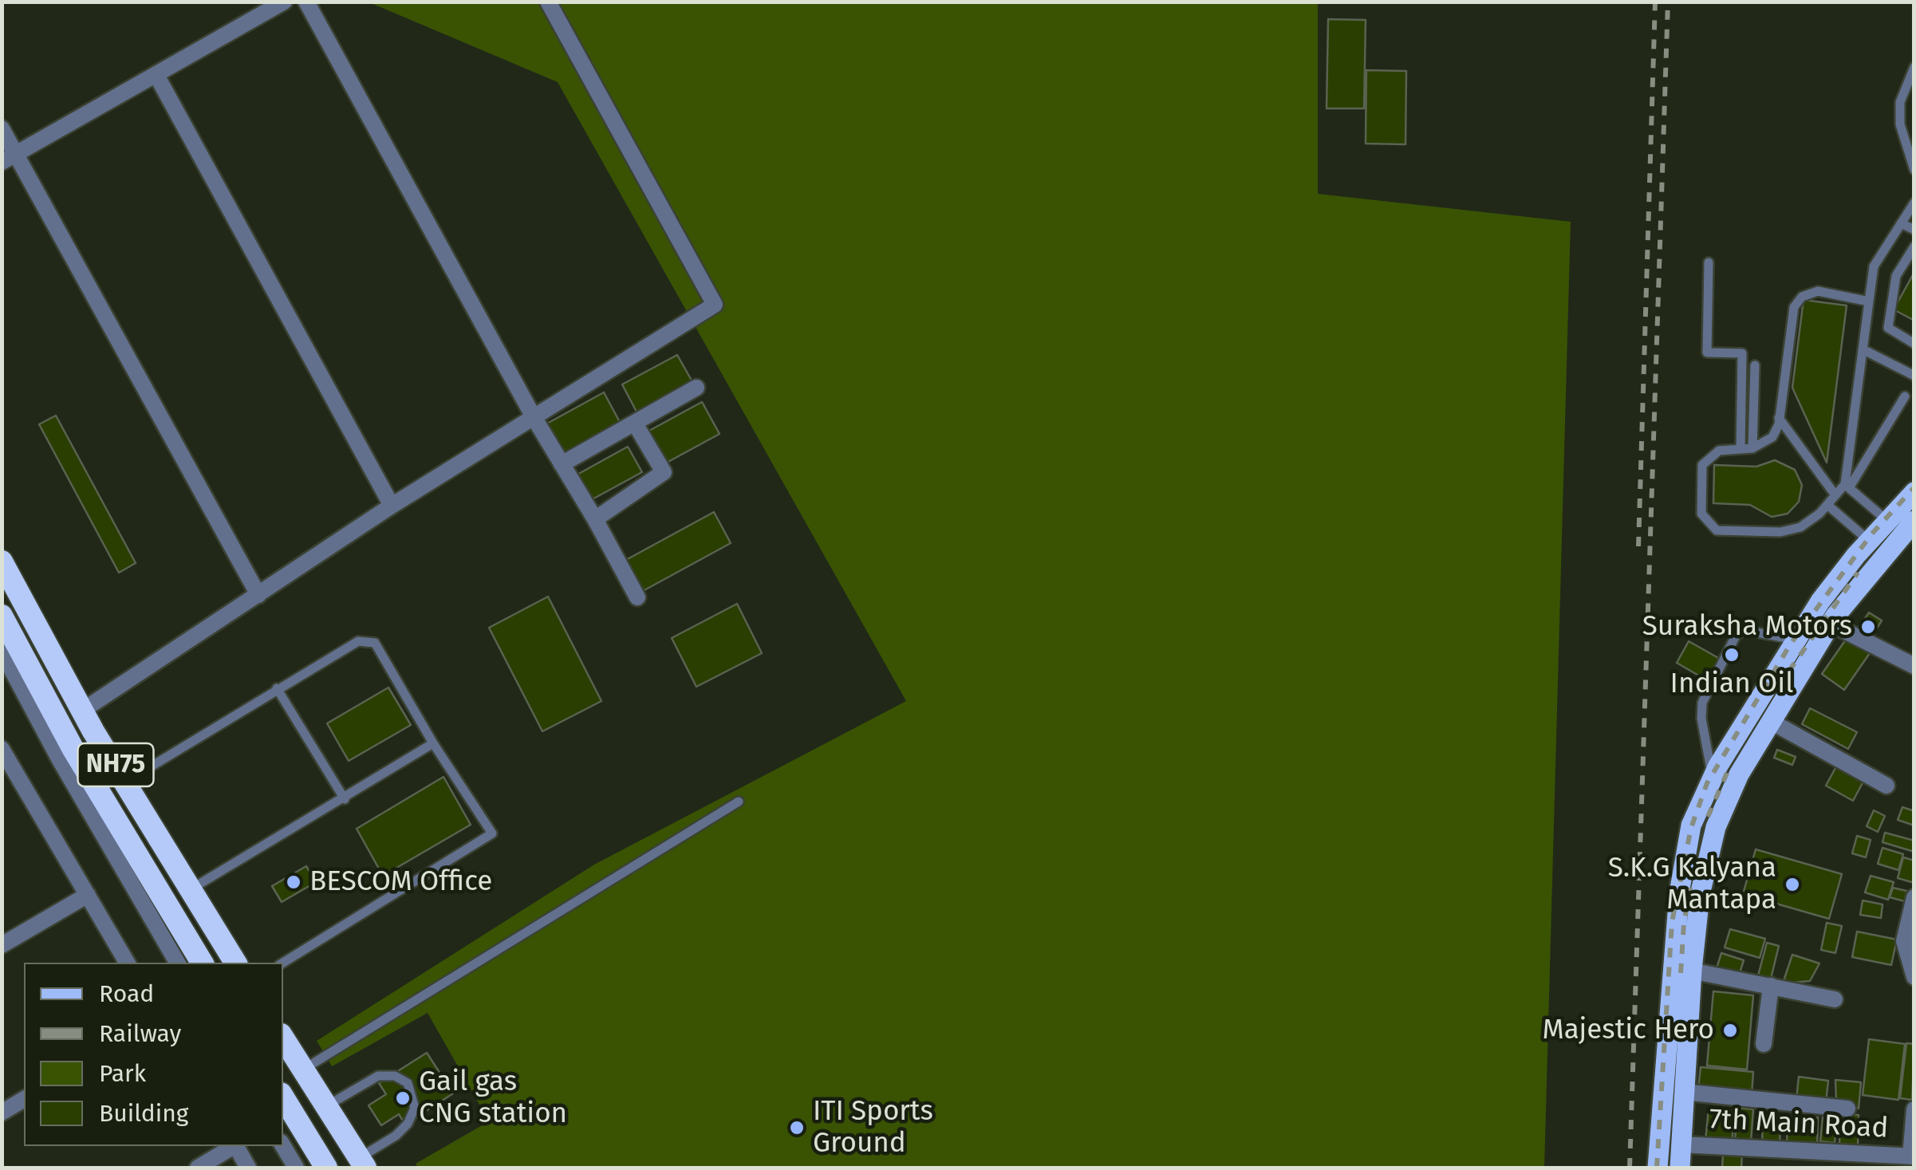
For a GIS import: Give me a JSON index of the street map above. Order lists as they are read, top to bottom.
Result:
{
  "streets": {
    "highway": ["NH75"],
    "street": ["7th Main Road"]
  },
  "places": [
    "Suraksha Motors",
    "Indian Oil",
    "BESCOM Office",
    "S.K.G Kalyana Mantapa",
    "Majestic Hero",
    "Gail gas CNG station",
    "ITI Sports Ground"
  ],
  "legend": [
    "Road",
    "Railway",
    "Park",
    "Building"
  ]
}
